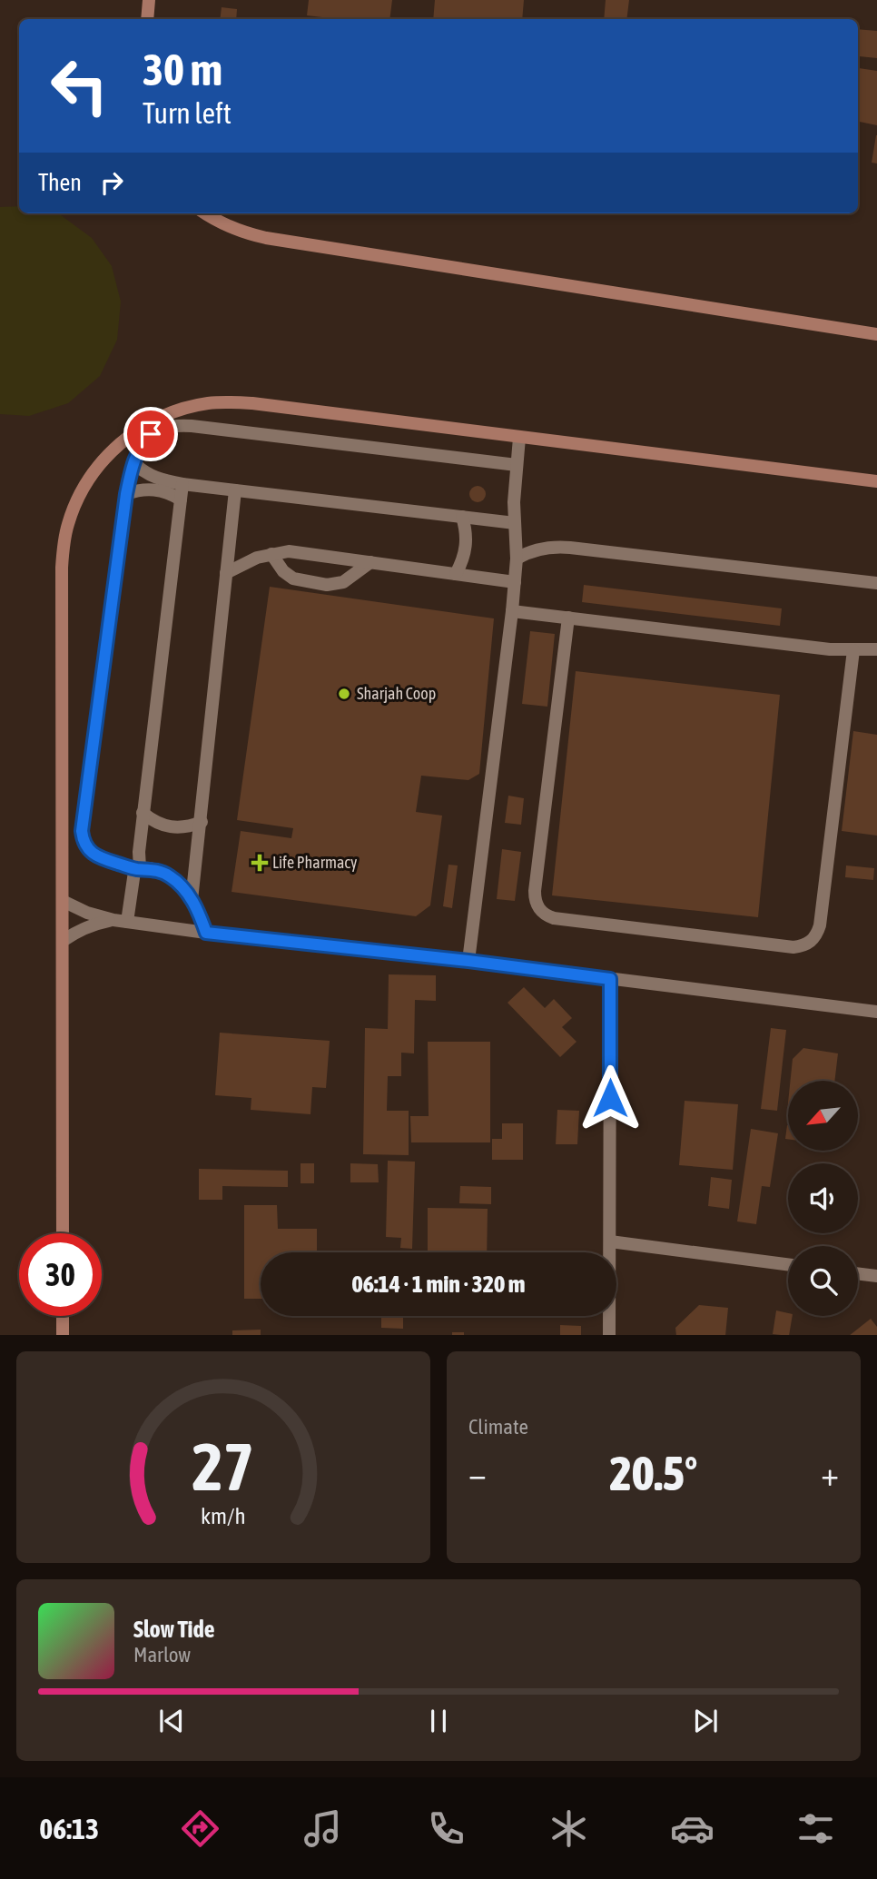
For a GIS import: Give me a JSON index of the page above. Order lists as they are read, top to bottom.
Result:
{
  "places": {
    "other": ["Sharjah Coop"],
    "health": ["Life Pharmacy"]
  },
  "north": "bottom left",
  "page": {
    "turn": ["30 m", "Turn left"],
    "then": "Then",
    "limit": "30",
    "trip": "06:14 · 1 min · 320 m",
    "tile": "Climate",
    "heat": ["−", "20.5°", "+"],
    "song": ["Slow Tide", "Marlow"],
    "tabs": "06:13",
    "gauge": ["27", "km/h"]
  }
}
